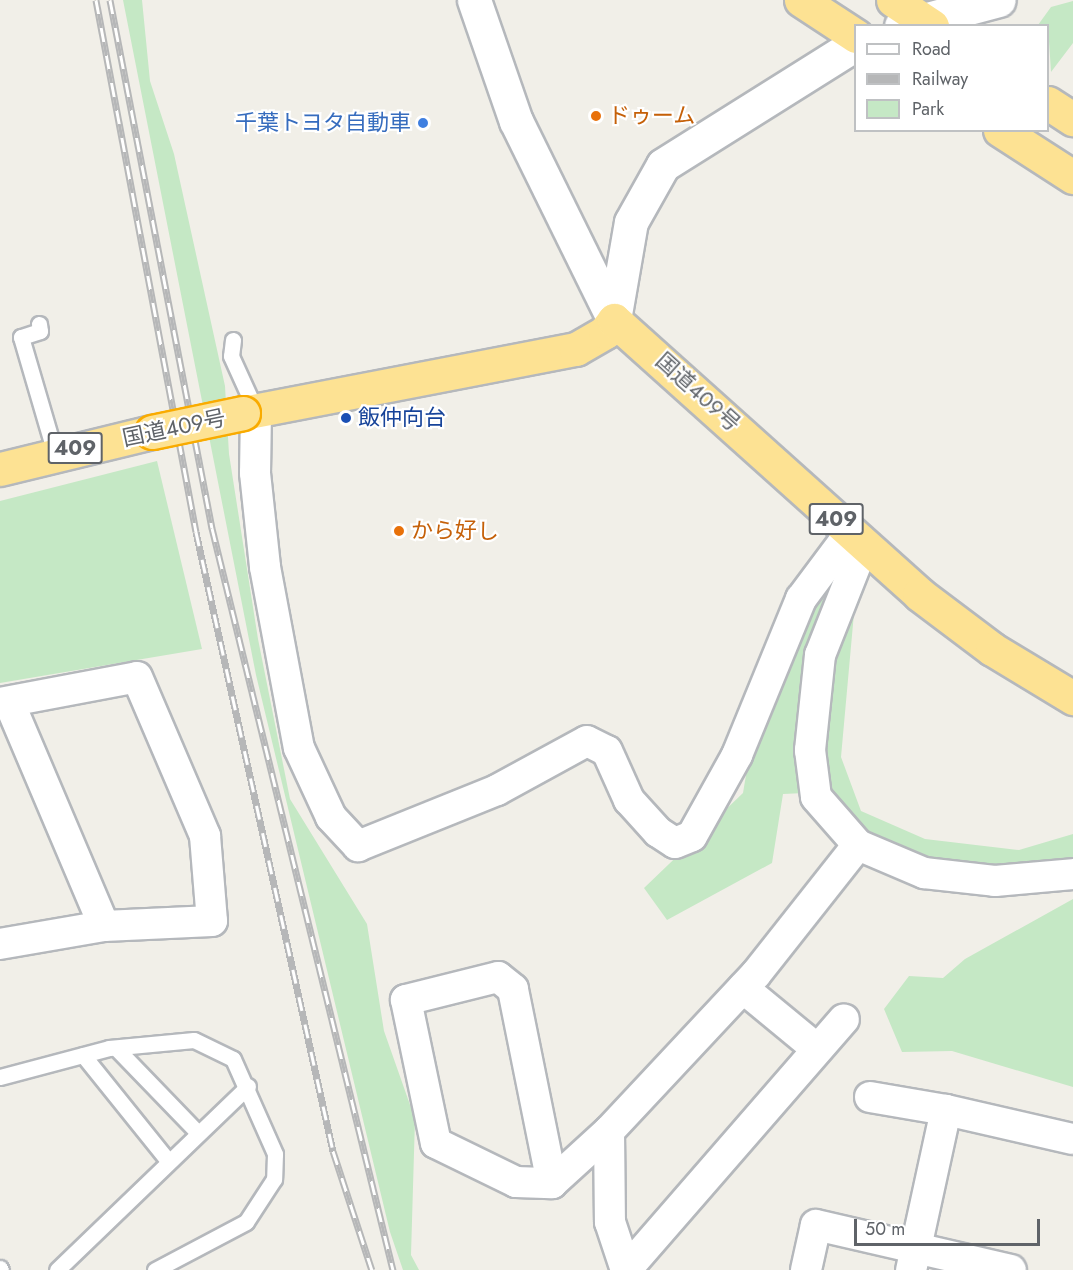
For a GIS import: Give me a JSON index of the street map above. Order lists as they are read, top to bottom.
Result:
{
  "streets": {
    "highway": ["国道409号", "409"]
  },
  "places": [
    "ドゥーム",
    "千葉トヨタ自動車",
    "飯仲向台",
    "から好し"
  ],
  "legend": ["Road", "Railway", "Park"],
  "scale_bar": "50 m"
}
